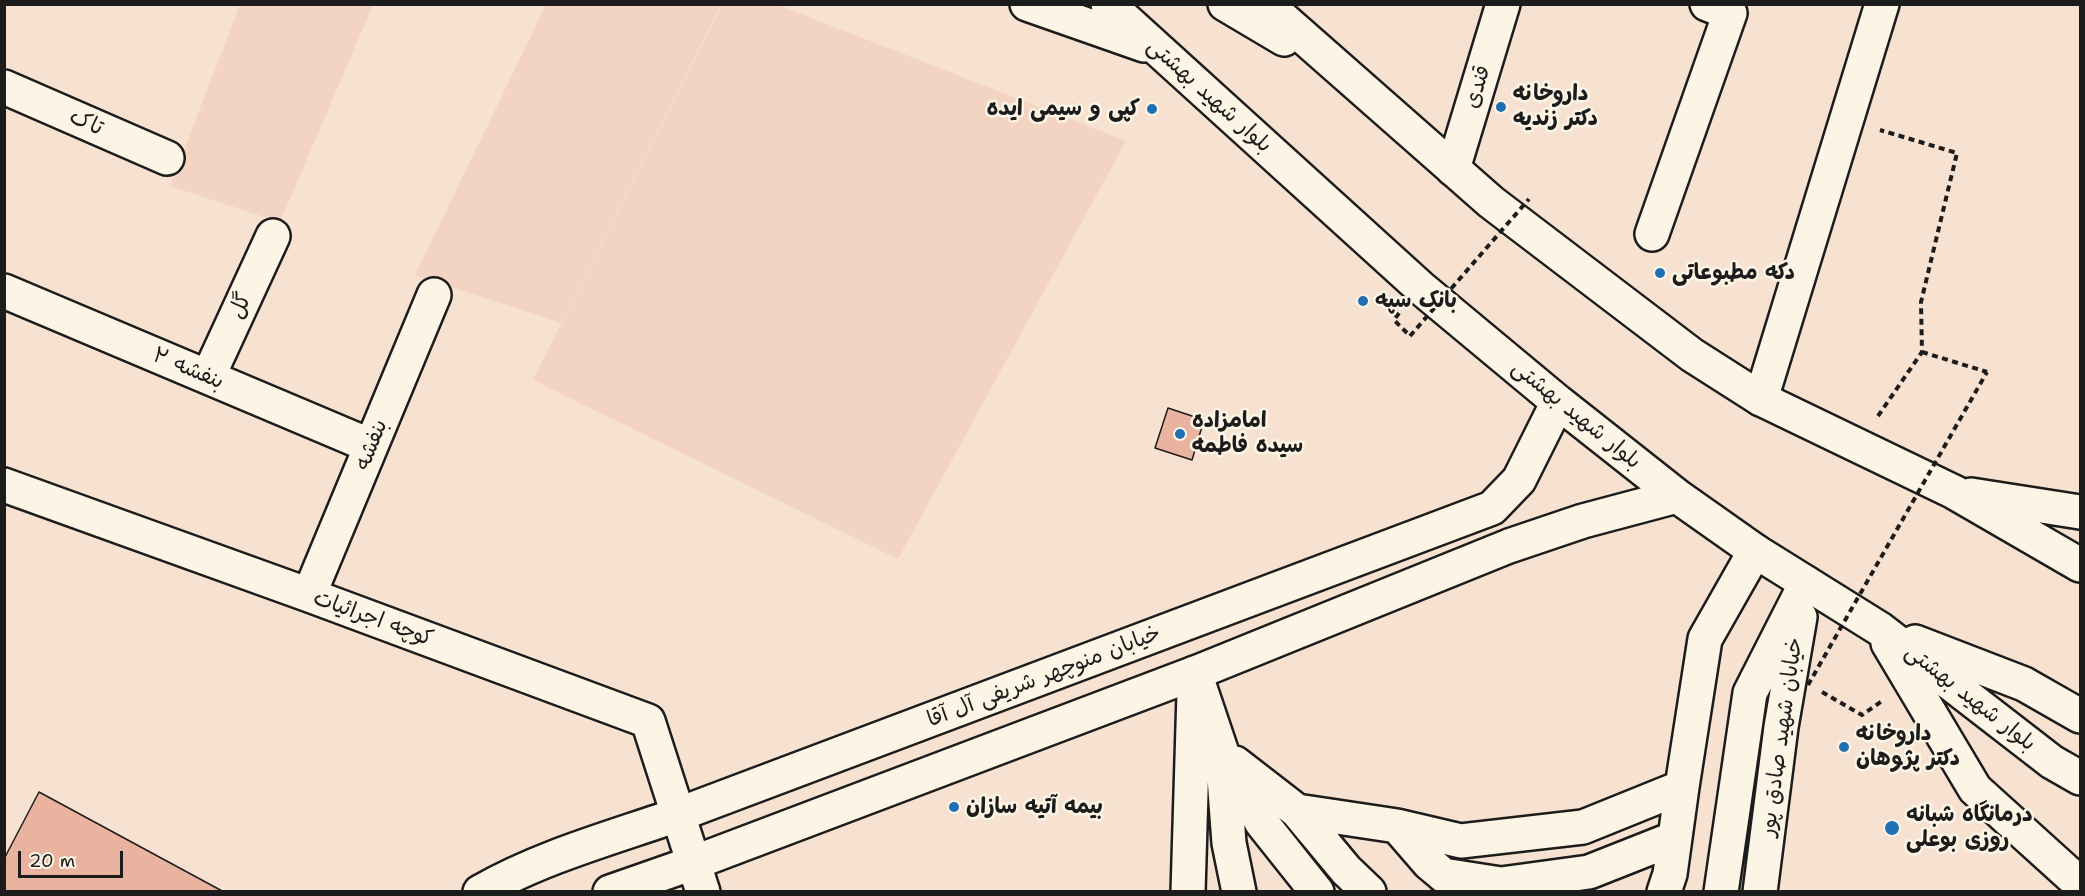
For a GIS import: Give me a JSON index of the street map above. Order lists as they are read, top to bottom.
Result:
{
  "streets": {
    "main road": [
      "قندی",
      "بلوار شهید بهشتی",
      "تاک",
      "گل",
      "بنفشه ۲",
      "بنفشه",
      "کوچه اجرائیات",
      "خیابان منوچهر شریفی آل آقا",
      "خیابان شهید صادق پور"
    ]
  },
  "crossings": [
    ["بلوار شهید بهشتی", "خیابان منوچهر شریفی آل آقا"],
    ["بلوار شهید بهشتی", "خیابان شهید صادق پور"],
    ["گل", "بنفشه ۲"],
    ["بنفشه ۲", "بنفشه"],
    ["بنفشه", "کوچه اجرائیات"],
    ["کوچه اجرائیات", "خیابان منوچهر شریفی آل آقا"]
  ],
  "places": [
    "داروخانه دکتر زندیه",
    "کپی و سیمی ایده",
    "دکه مطبوعاتی",
    "بانک سپه",
    "امامزاده سیده فاطمه",
    "داروخانه دکتر پژوهان",
    "بیمه آتیه سازان",
    "درمانگاه شبانه روزی بوعلی"
  ],
  "scale_bar": "20 m"
}
